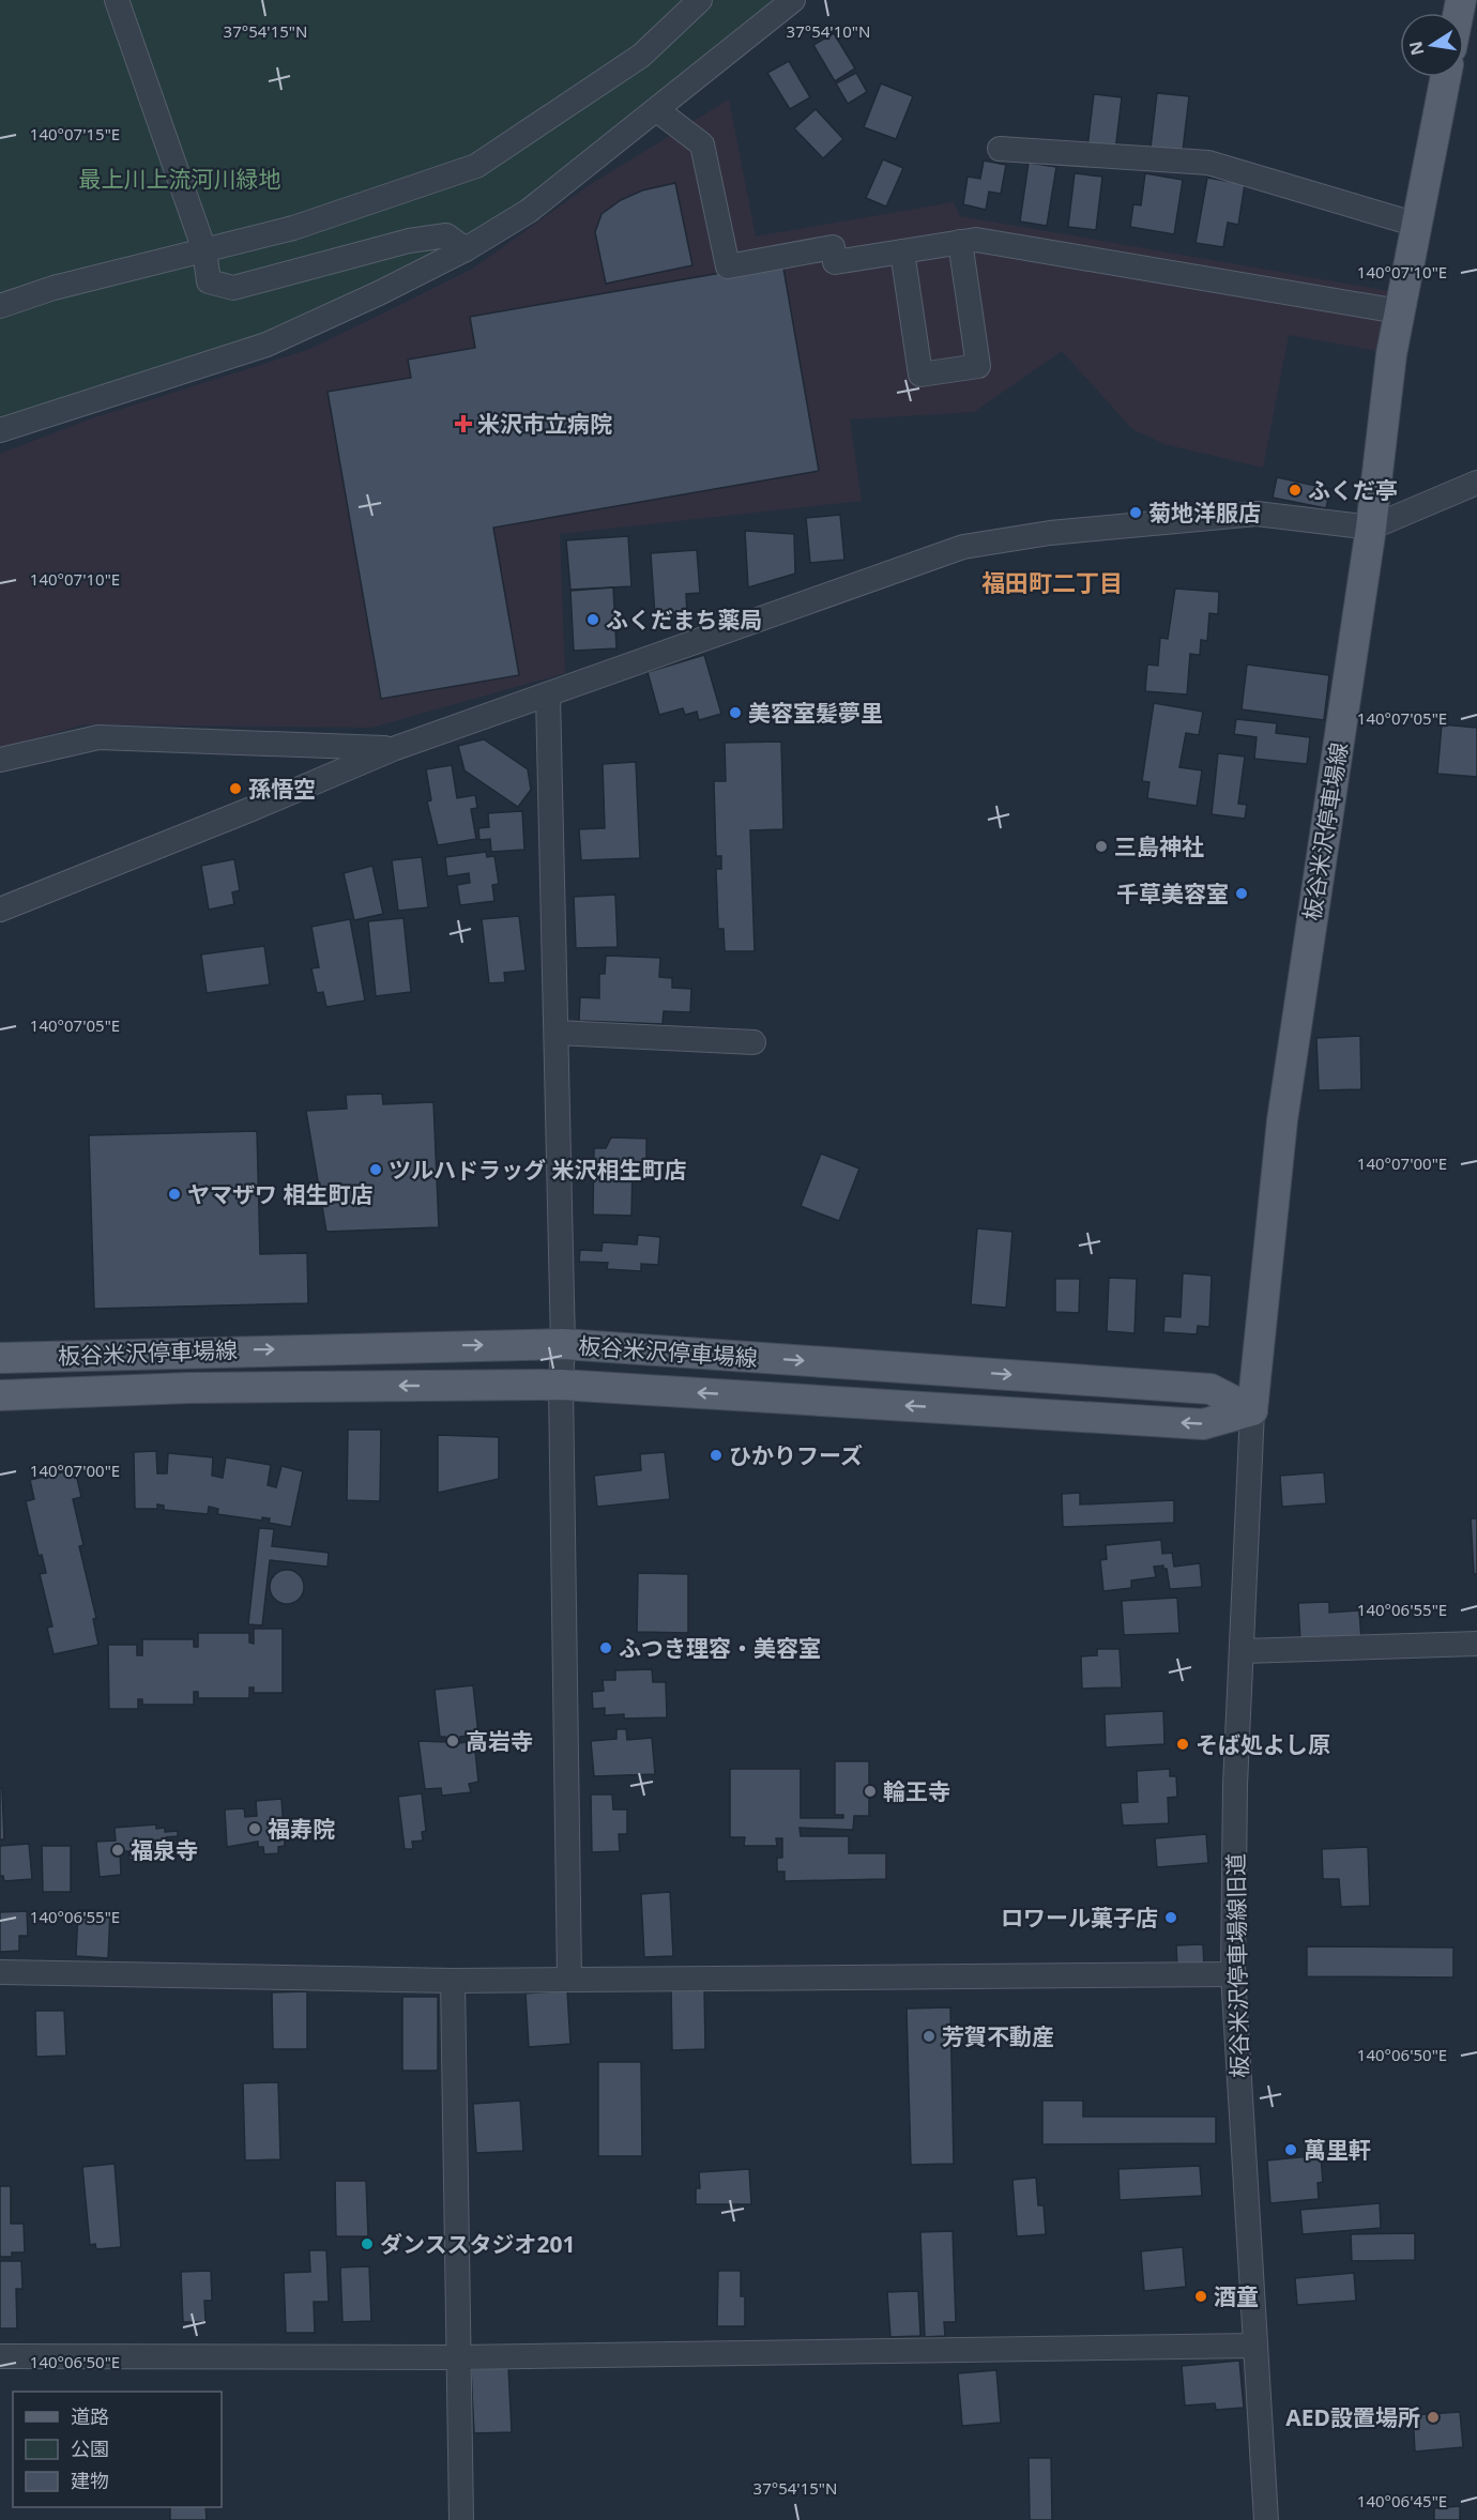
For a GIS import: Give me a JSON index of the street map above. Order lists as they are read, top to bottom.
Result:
{
  "streets": {
    "main road": ["板谷米沢停車場線"],
    "street": ["板谷米沢停車場線旧道"]
  },
  "crossings": [
    ["板谷米沢停車場線", "板谷米沢停車場線旧道"]
  ],
  "districts": ["福田町二丁目"],
  "parks": ["最上川上流河川緑地"],
  "places": {
    "health": ["米沢市立病院"],
    "other": [
      "ふくだ亭",
      "菊地洋服店",
      "ふくだまち薬局",
      "美容室髪夢里",
      "孫悟空",
      "三島神社",
      "千草美容室",
      "ツルハドラッグ 米沢相生町店",
      "ヤマザワ 相生町店",
      "ひかりフーズ",
      "ふつき理容・美容室",
      "高岩寺",
      "そば処よし原",
      "輪王寺",
      "福寿院",
      "福泉寺",
      "ロワール菓子店",
      "芳賀不動産",
      "萬里軒",
      "ダンススタジオ201",
      "酒童",
      "AED設置場所"
    ]
  },
  "legend": ["道路", "公園", "建物"],
  "north": "left",
  "coordinates": [
    "37°54'15\"N",
    "37°54'10\"N",
    "140°07'15\"E",
    "140°07'10\"E",
    "140°07'05\"E",
    "140°07'00\"E",
    "140°06'55\"E",
    "140°06'50\"E",
    "140°06'45\"E"
  ]
}
